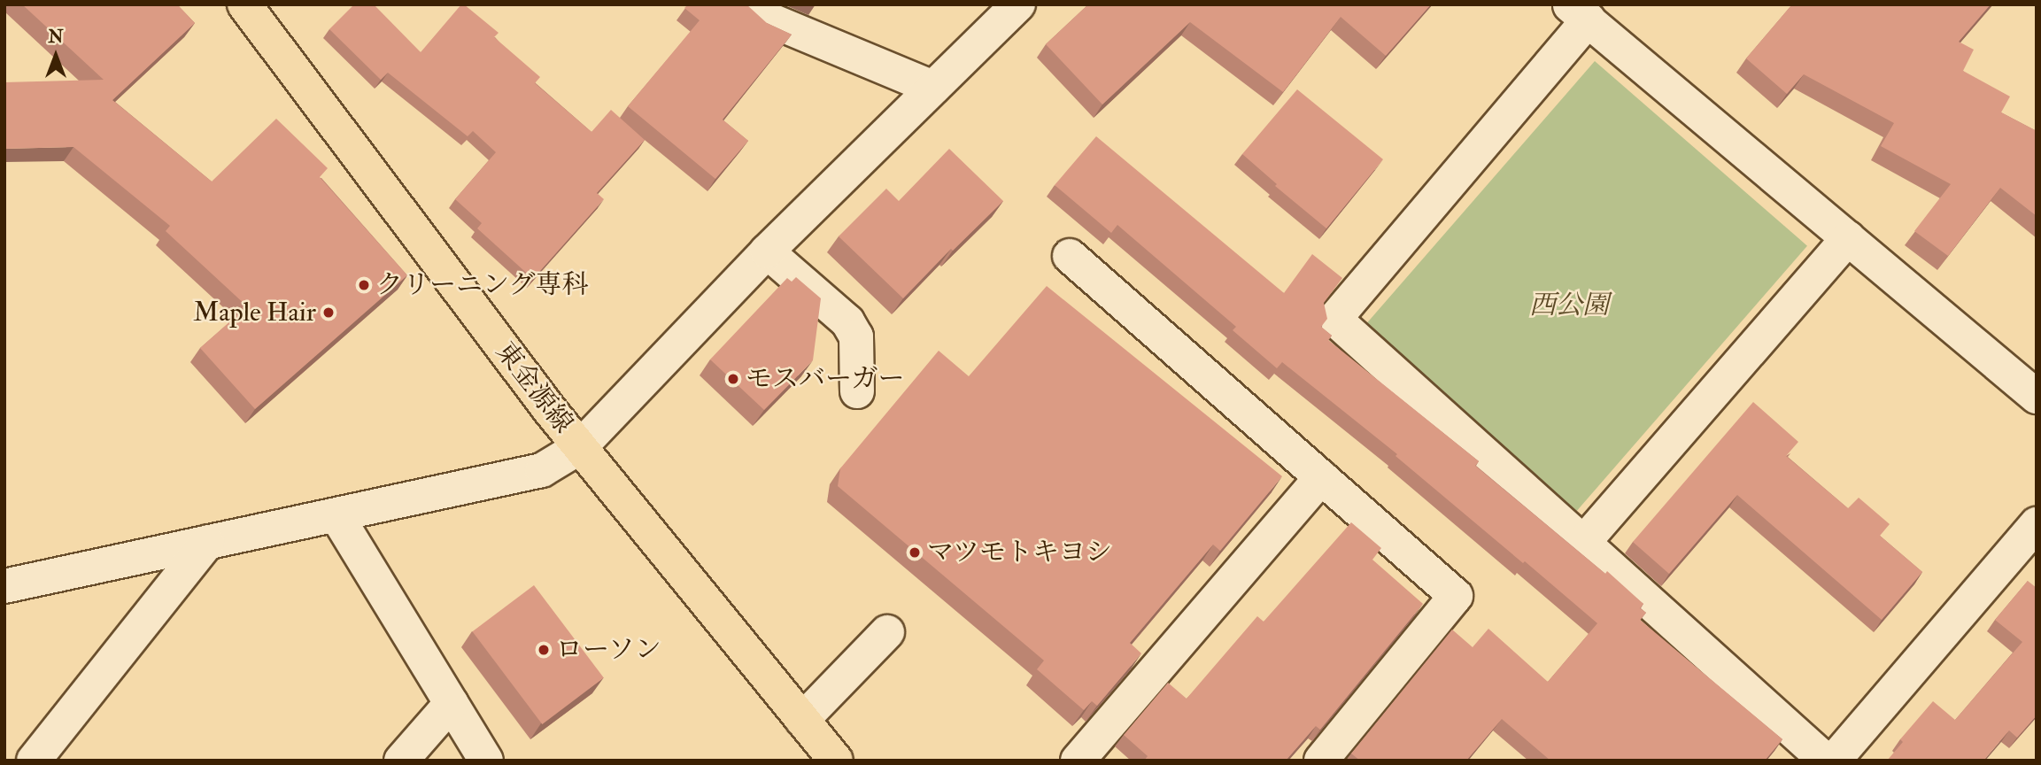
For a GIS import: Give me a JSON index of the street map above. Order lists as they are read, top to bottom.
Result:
{
  "streets": {
    "main road": ["東金源線"]
  },
  "parks": ["西公園"],
  "places": [
    "クリーニング専科",
    "Maple Hair",
    "モスバーガー",
    "マツモトキヨシ",
    "ローソン"
  ],
  "north": "top"
}
